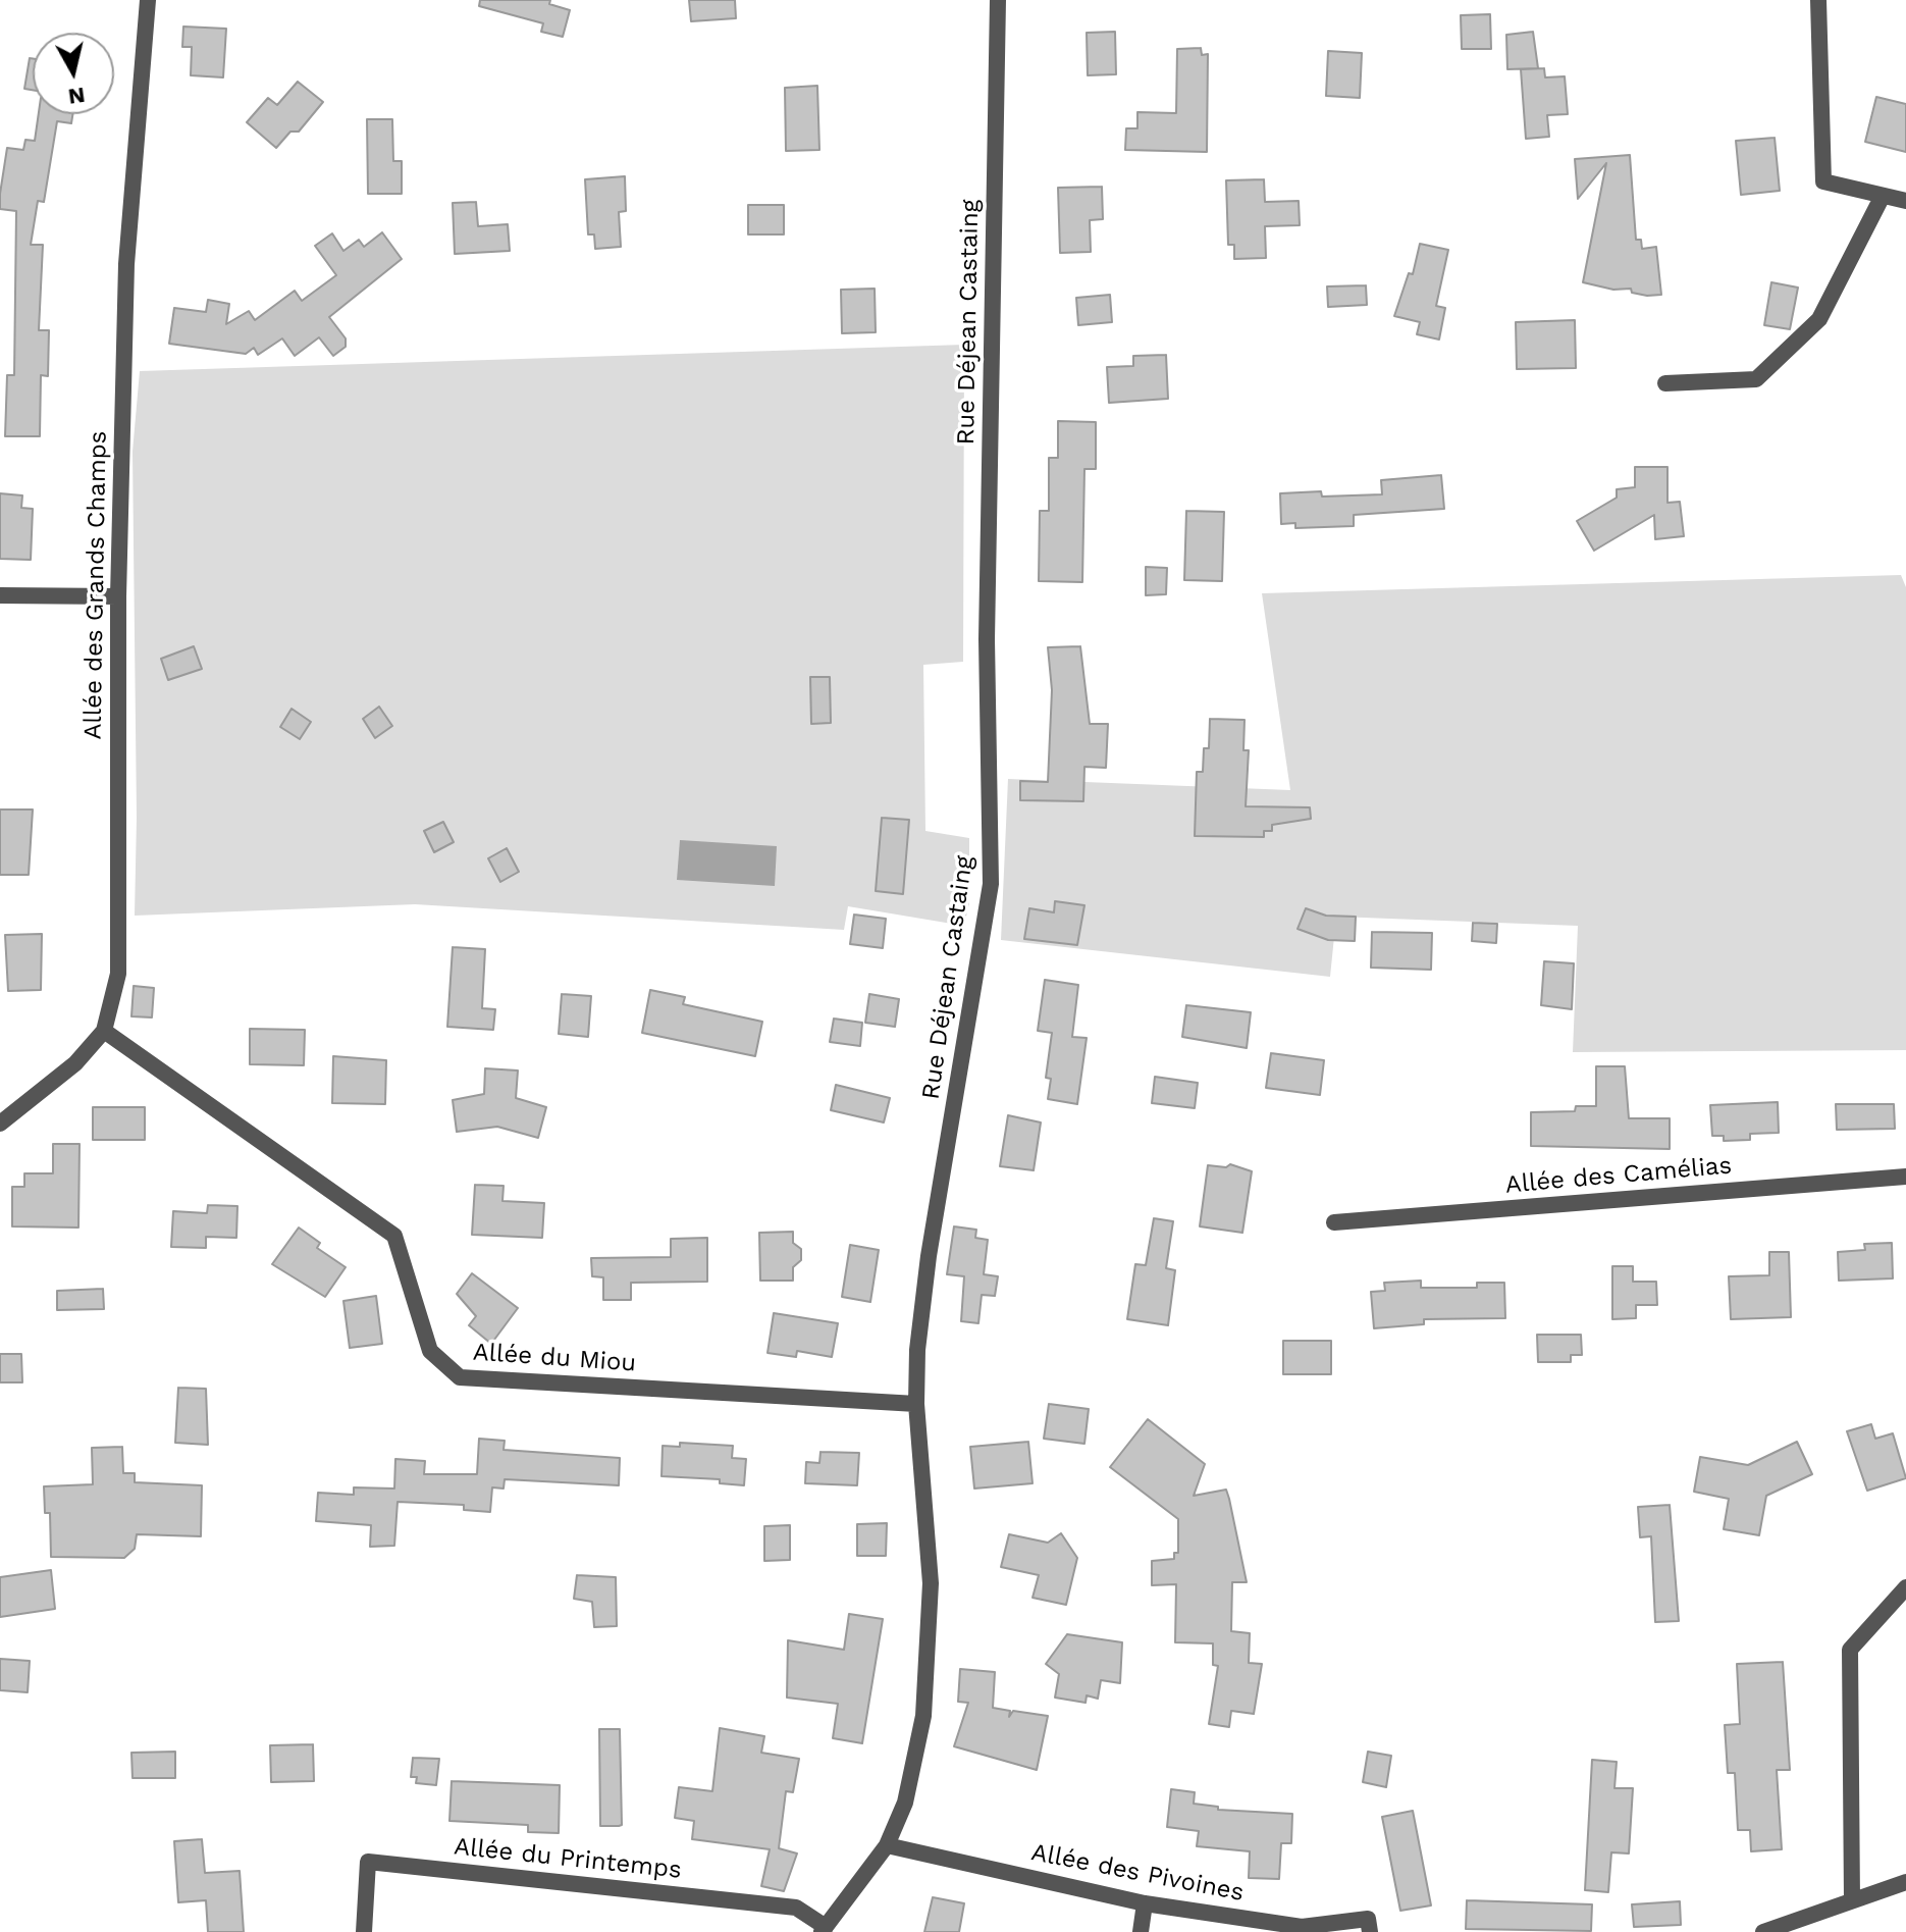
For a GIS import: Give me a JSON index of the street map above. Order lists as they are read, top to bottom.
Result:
{
  "streets": {
    "street": [
      "Rue Déjean Castaing",
      "Allée des Grands Champs",
      "Allée des Camélias",
      "Allée du Miou",
      "Allée du Printemps",
      "Allée des Pivoines"
    ]
  },
  "crossings": [
    ["Rue Déjean Castaing", "Allée du Miou"],
    ["Rue Déjean Castaing", "Allée du Printemps"],
    ["Rue Déjean Castaing", "Allée des Pivoines"],
    ["Allée des Grands Champs", "Allée du Miou"]
  ],
  "north": "bottom"
}
